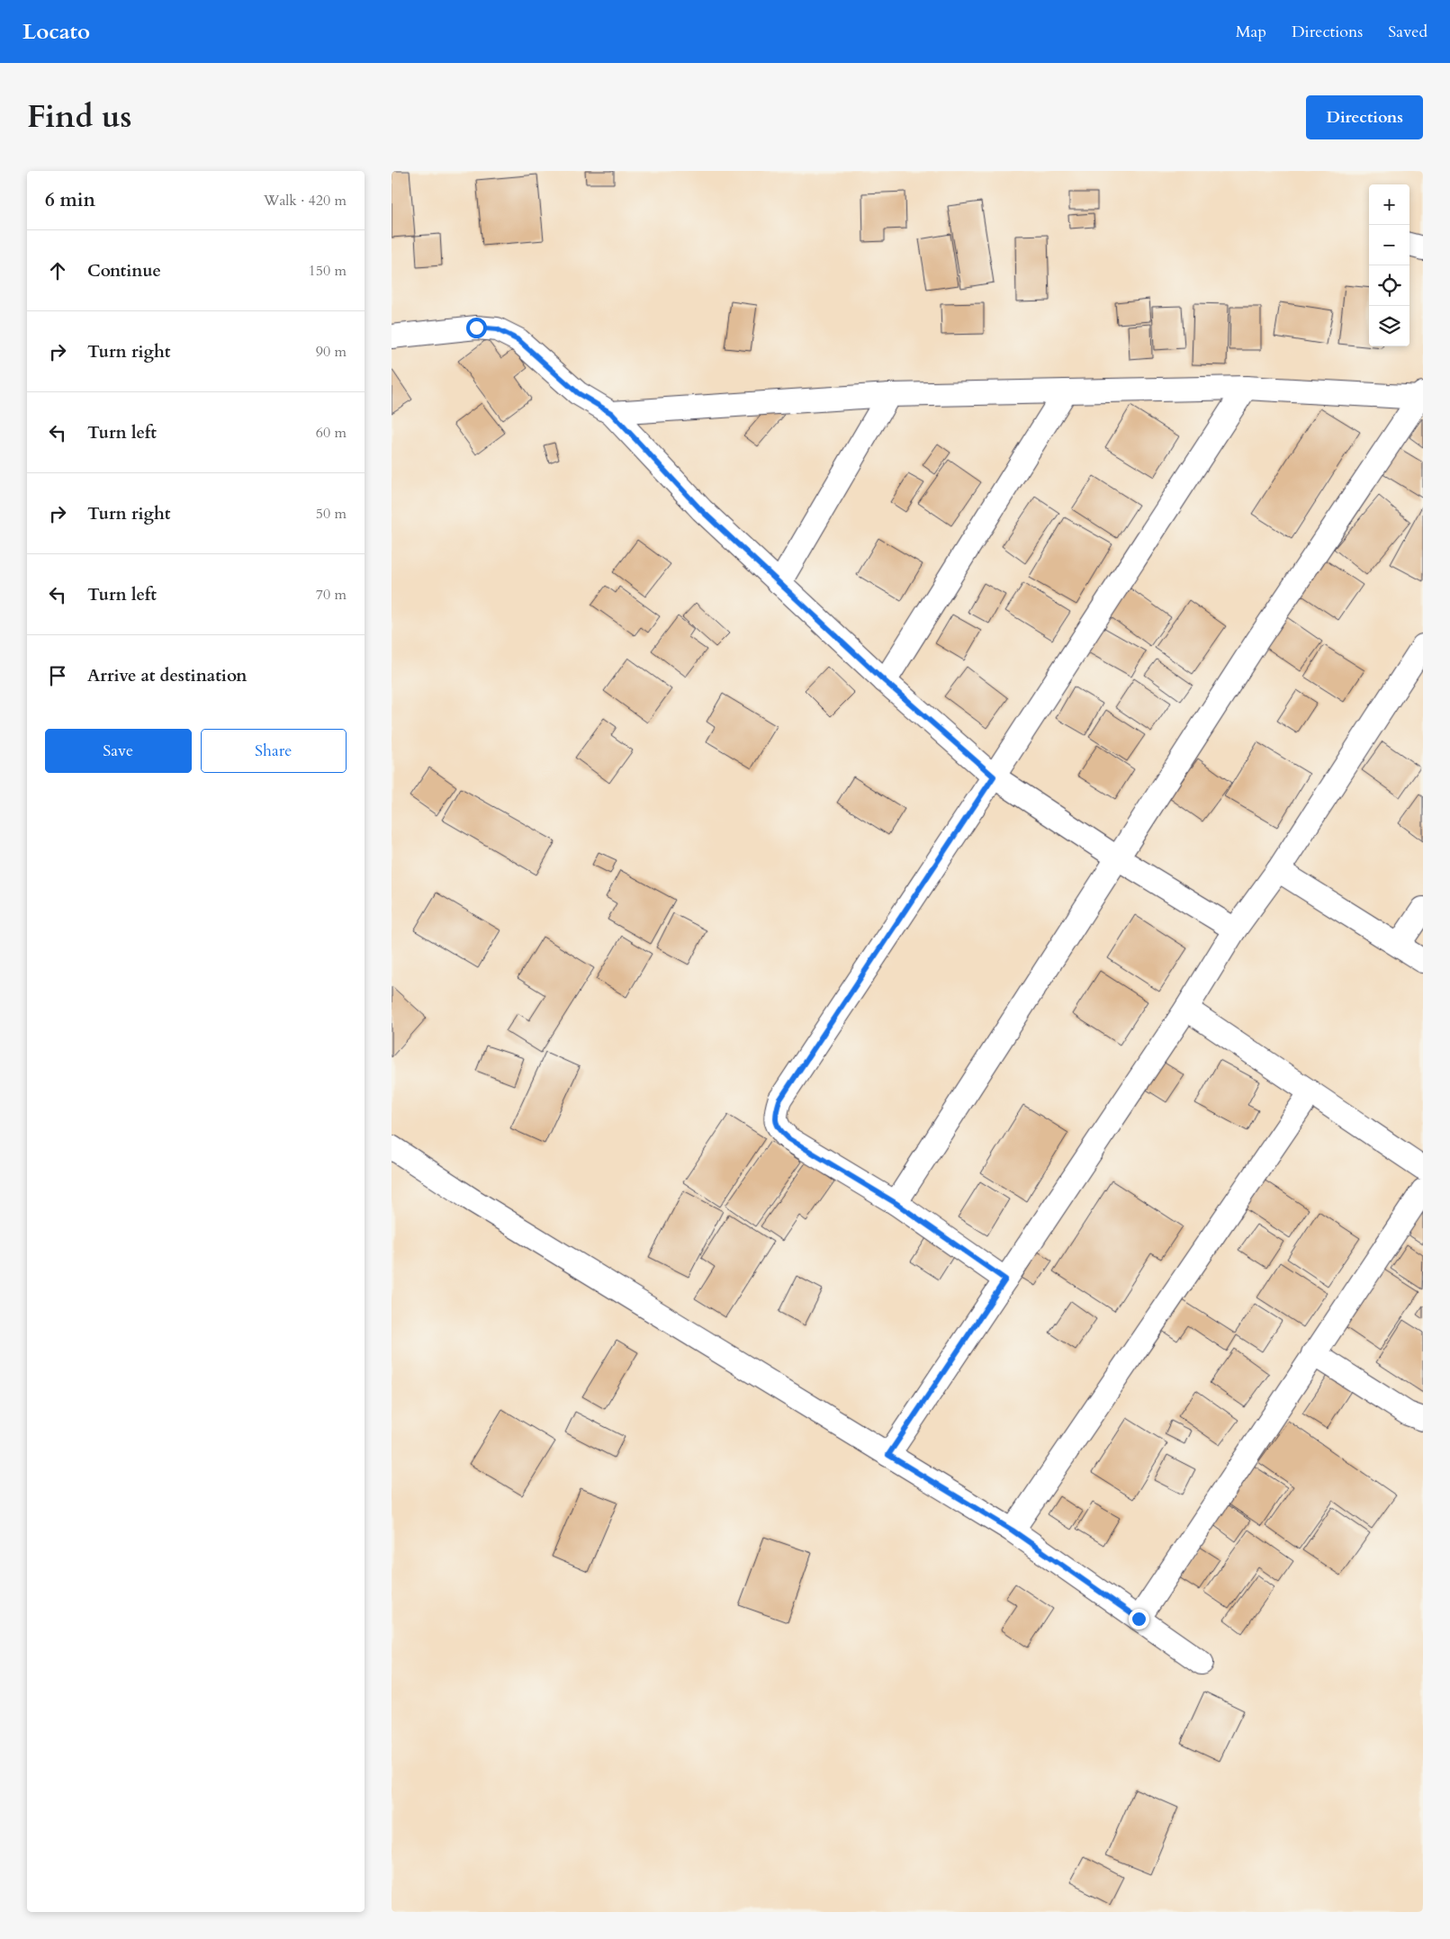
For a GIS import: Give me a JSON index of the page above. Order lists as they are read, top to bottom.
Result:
{
  "page": {
    "header": "Locato",
    "nav": ["Map", "Directions", "Saved"],
    "title": "Find us",
    "buttons": [
      "Directions",
      ["Save", "Share"]
    ],
    "heading": ["6 min", "Walk · 420 m"],
    "map_buttons": ["+", "−"],
    "list": [
      ["Continue", "150 m"],
      ["Turn right", "90 m"],
      ["Turn left", "60 m"],
      ["Turn right", "50 m"],
      ["Turn left", "70 m"],
      "Arrive at destination"
    ]
  }
}
